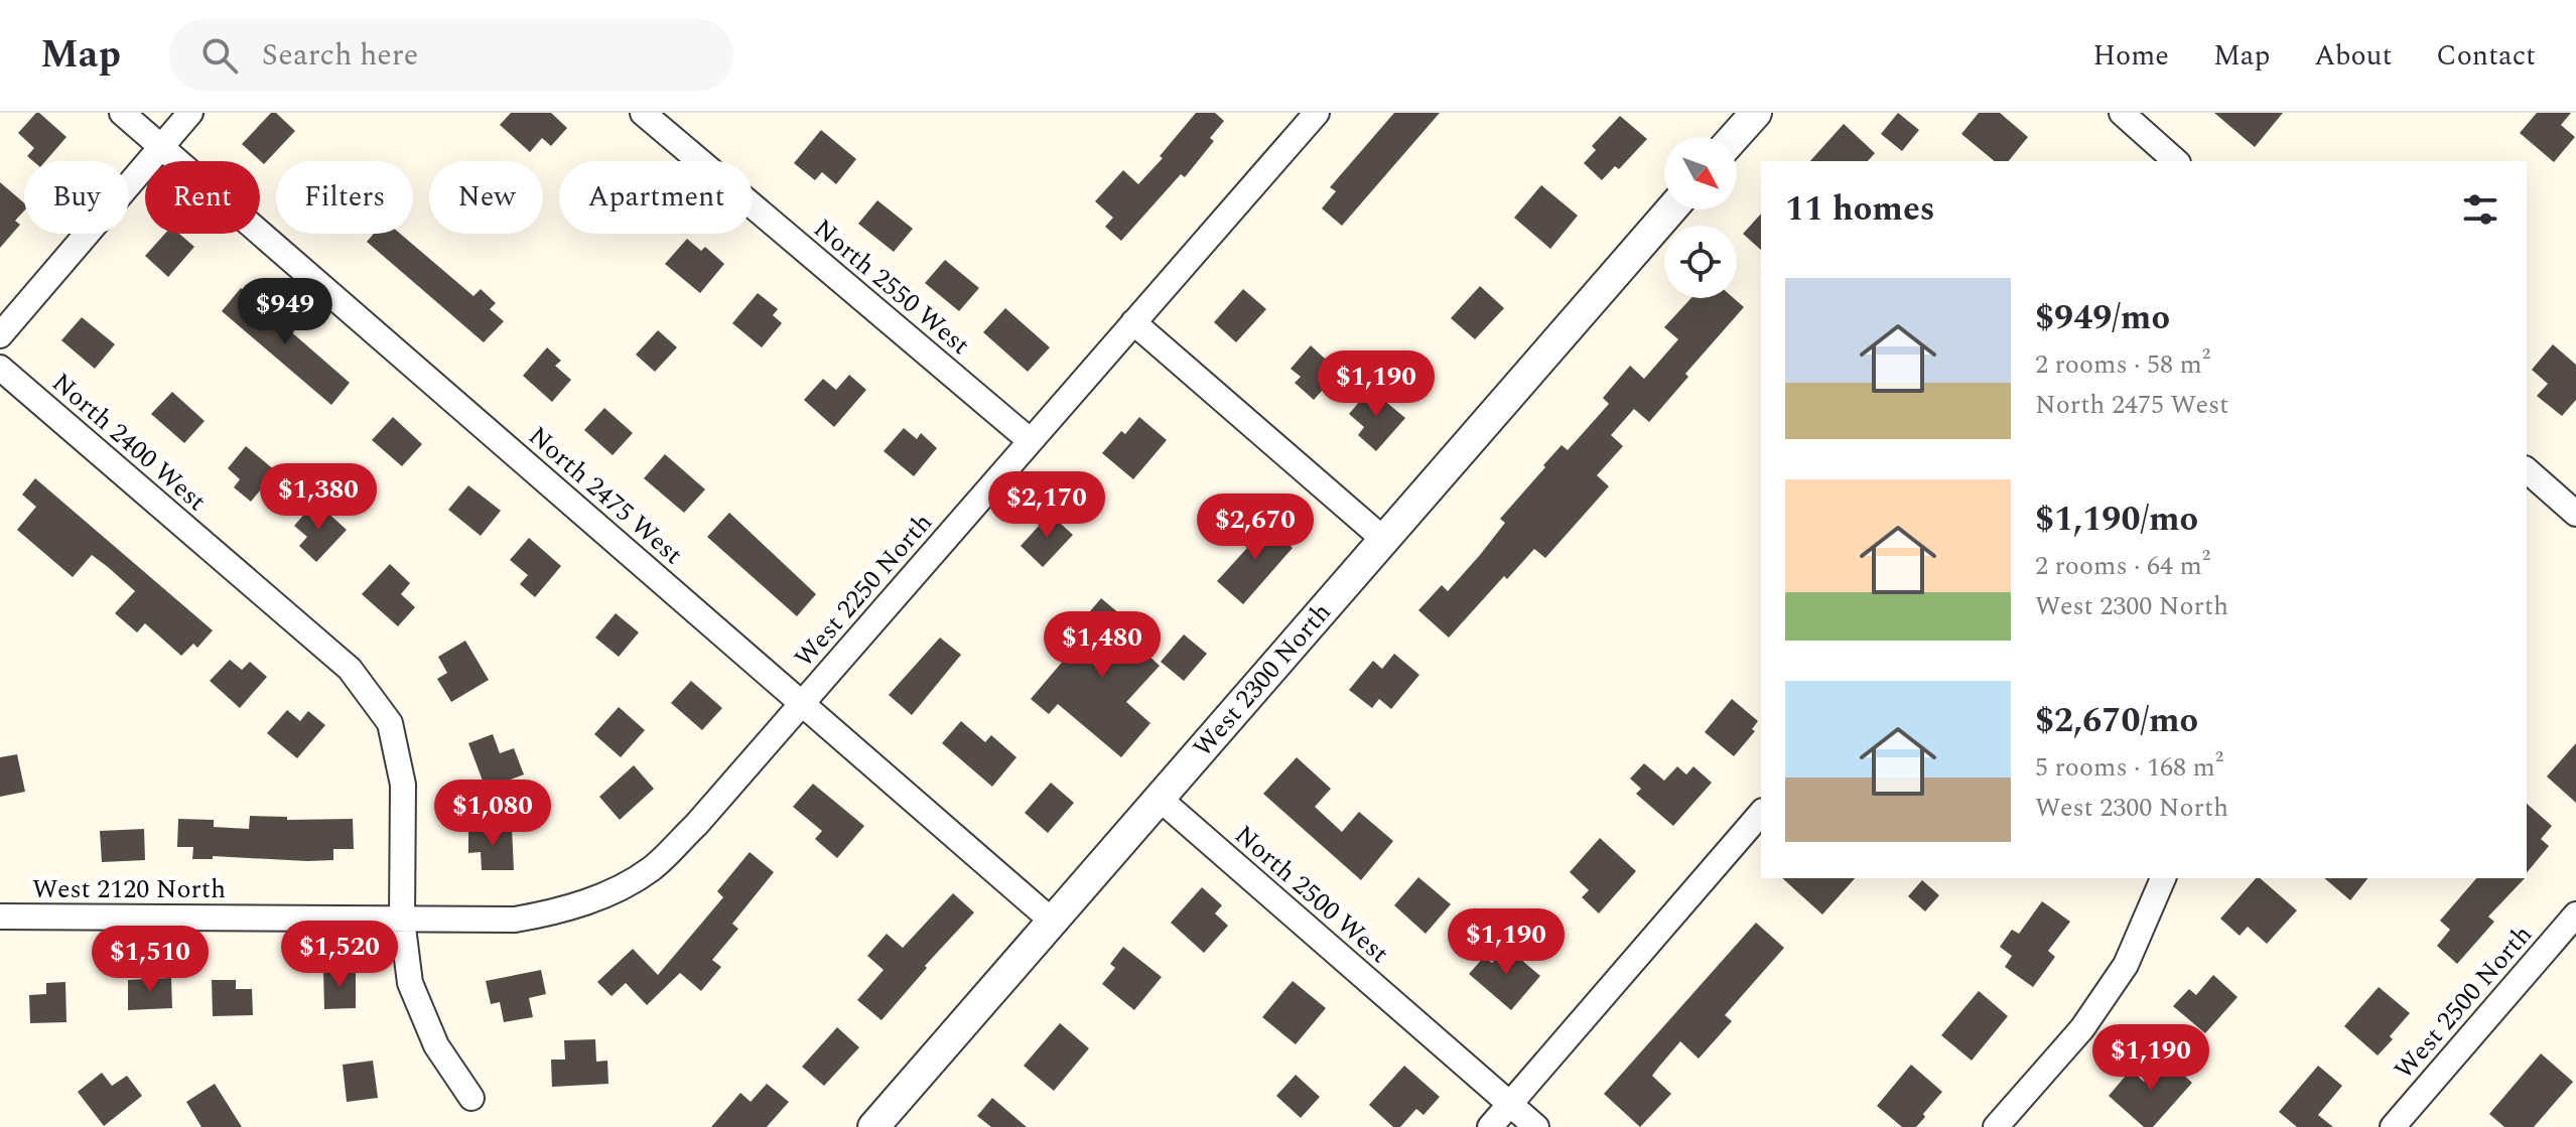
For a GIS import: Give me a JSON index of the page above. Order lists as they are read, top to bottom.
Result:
{
  "streets": {
    "street": [
      "North 2550 West",
      "North 2400 West",
      "North 2475 West",
      "West 2250 North",
      "West 2300 North",
      "West 2120 North",
      "North 2500 West",
      "West 2500 North"
    ]
  },
  "crossings": [
    ["North 2550 West", "West 2250 North"],
    ["North 2400 West", "West 2250 North"],
    ["North 2400 West", "West 2120 North"],
    ["North 2475 West", "West 2250 North"],
    ["North 2475 West", "West 2300 North"],
    ["West 2250 North", "West 2120 North"],
    ["West 2300 North", "North 2500 West"]
  ],
  "north": "bottom right",
  "page": {
    "header": "Map",
    "search": "Search here",
    "nav": [
      "Home",
      "Map",
      "About",
      "Contact"
    ],
    "chip": [
      "Buy",
      "Rent",
      "Filters",
      "New",
      "Apartment"
    ],
    "heading": "11 homes",
    "list": [
      {
        "name": "$949/mo",
        "note": "2 rooms · 58 m² · North 2475 West"
      },
      {
        "name": "$1,190/mo",
        "note": "2 rooms · 64 m² · West 2300 North"
      },
      {
        "name": "$2,670/mo",
        "note": "5 rooms · 168 m² · West 2300 North"
      }
    ],
    "price": [
      "$949",
      "$1,190",
      "$1,380",
      "$2,170",
      "$2,670",
      "$1,480",
      "$1,080",
      "$1,190",
      "$1,520",
      "$1,510",
      "$1,190"
    ]
  }
}
